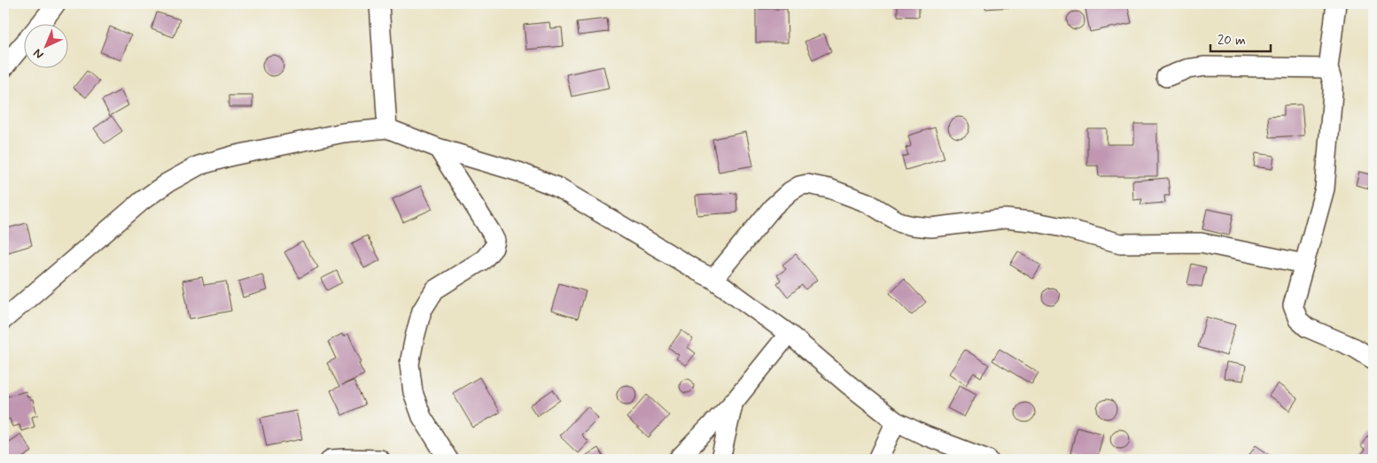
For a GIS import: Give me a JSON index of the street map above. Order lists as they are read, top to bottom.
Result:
{
  "scale_bar": "20 m",
  "north": "bottom left"
}
